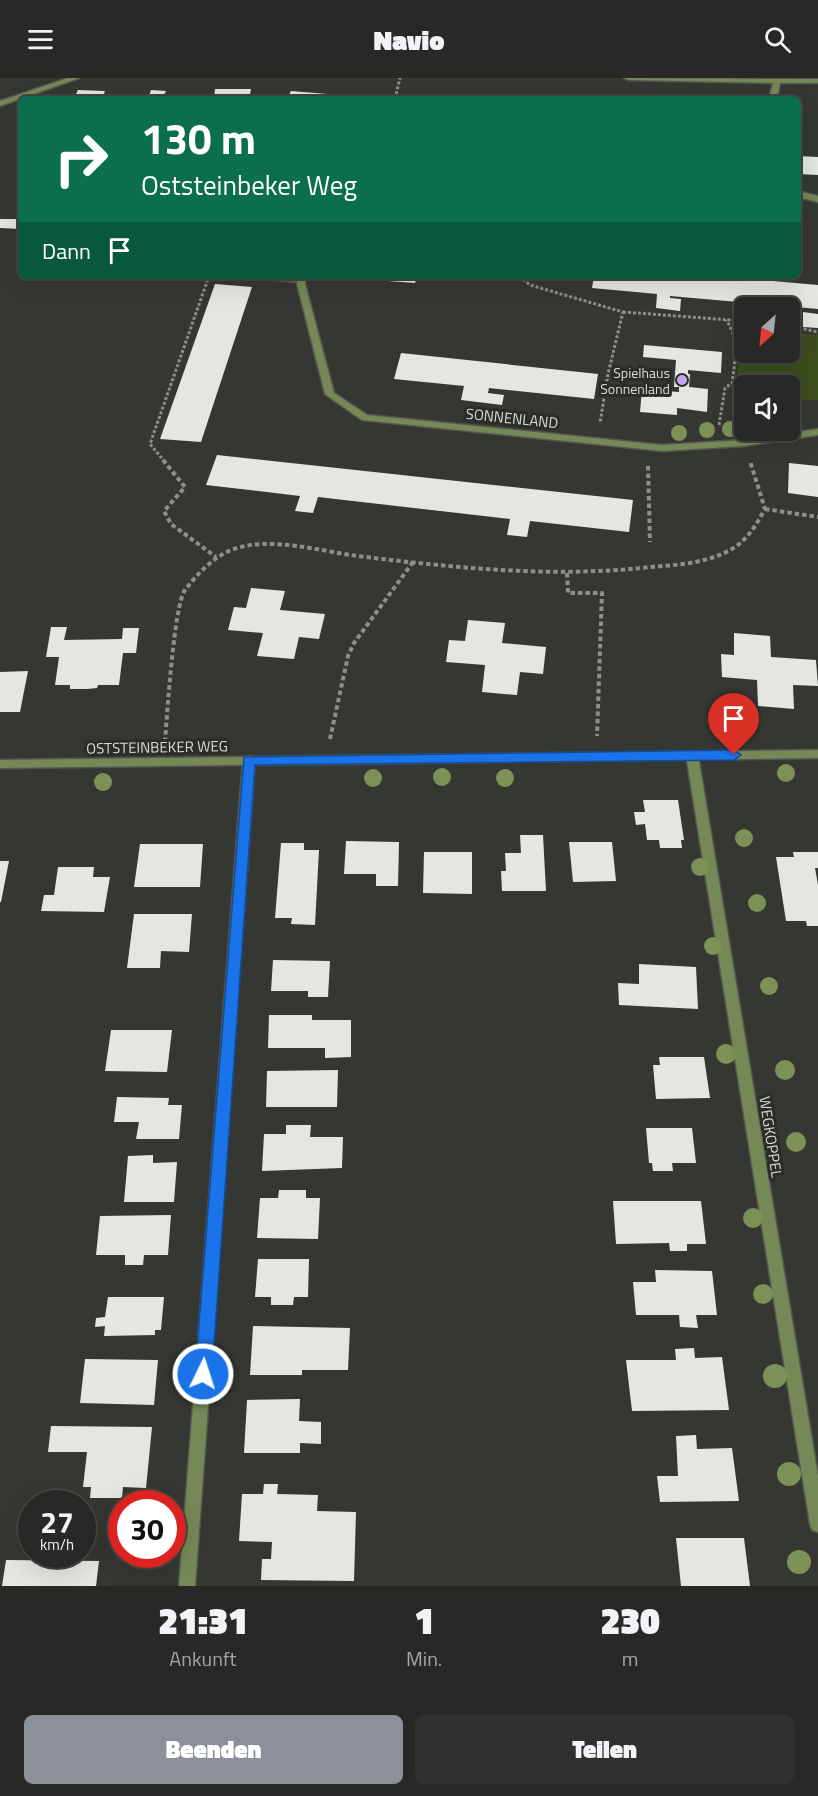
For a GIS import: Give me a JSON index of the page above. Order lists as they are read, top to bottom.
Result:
{
  "streets": {
    "street": ["SONNENLAND", "OSTSTEINBEKER WEG", "WEGKOPPEL"]
  },
  "crossings": [
    ["OSTSTEINBEKER WEG", "WEGKOPPEL"]
  ],
  "places": ["Spielhaus Sonnenland"],
  "north": "bottom left",
  "page": {
    "header": "Navio",
    "turn": ["130 m", "Oststeinbeker Weg"],
    "then": "Dann",
    "speed": "27 km/h",
    "limit": "30",
    "eta": [
      "21:31",
      "Ankunft",
      "1",
      "Min.",
      "230",
      "m"
    ],
    "buttons": ["Beenden", "Teilen"]
  }
}
